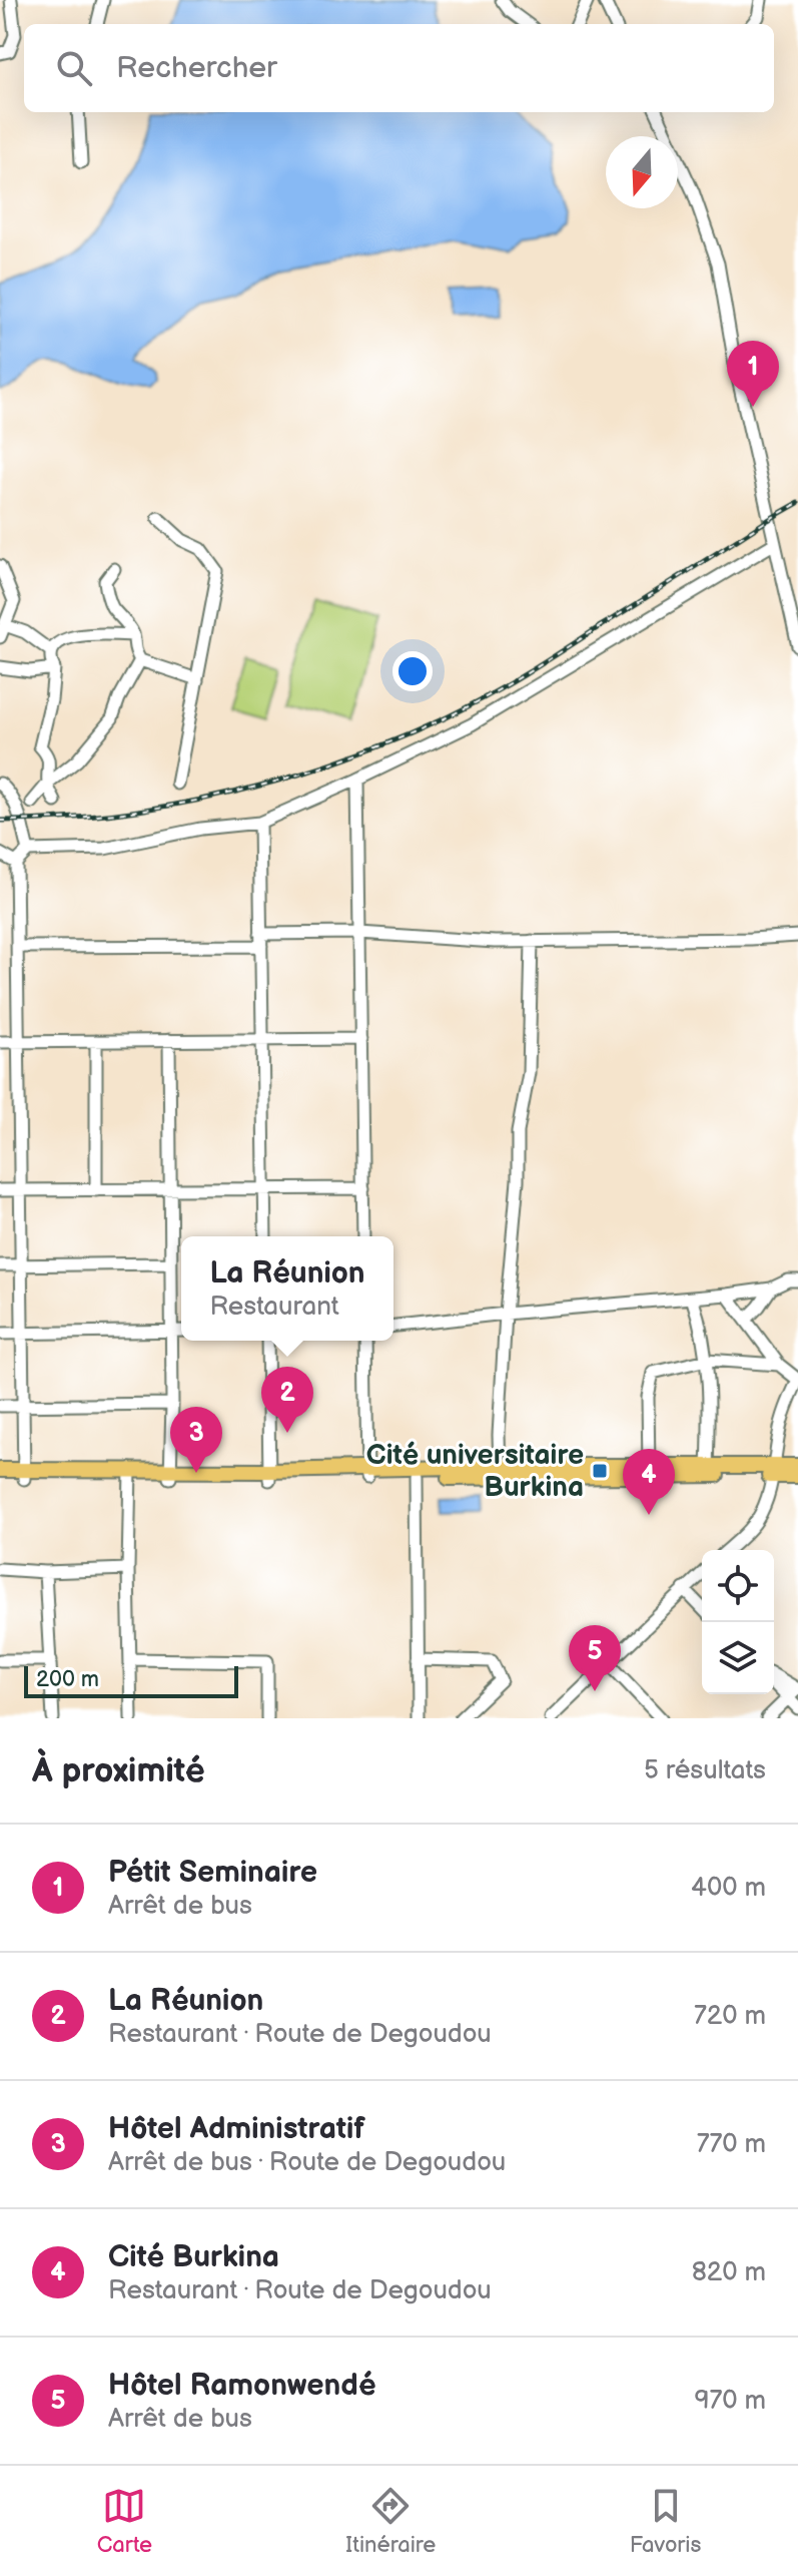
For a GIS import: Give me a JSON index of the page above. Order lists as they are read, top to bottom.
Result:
{
  "places": {
    "transit": ["Cité universitaire Burkina"]
  },
  "scale_bar": "200 m",
  "north": "bottom",
  "page": {
    "search": "Rechercher",
    "pins": [
      "1",
      "2",
      "3",
      "4",
      "5"
    ],
    "popup": ["La Réunion", "Restaurant"],
    "scale": "200 m",
    "heading": ["À proximité", "5 résultats"],
    "list": [
      {
        "mark": "1",
        "name": "Pétit Seminaire",
        "note": "Arrêt de bus",
        "value": "400 m"
      },
      {
        "mark": "2",
        "name": "La Réunion",
        "note": "Restaurant · Route de Degoudou",
        "value": "720 m"
      },
      {
        "mark": "3",
        "name": "Hôtel Administratif",
        "note": "Arrêt de bus · Route de Degoudou",
        "value": "770 m"
      },
      {
        "mark": "4",
        "name": "Cité Burkina",
        "note": "Restaurant · Route de Degoudou",
        "value": "820 m"
      },
      {
        "mark": "5",
        "name": "Hôtel Ramonwendé",
        "note": "Arrêt de bus",
        "value": "970 m"
      }
    ],
    "nav": ["Carte", "Itinéraire", "Favoris"]
  }
}
